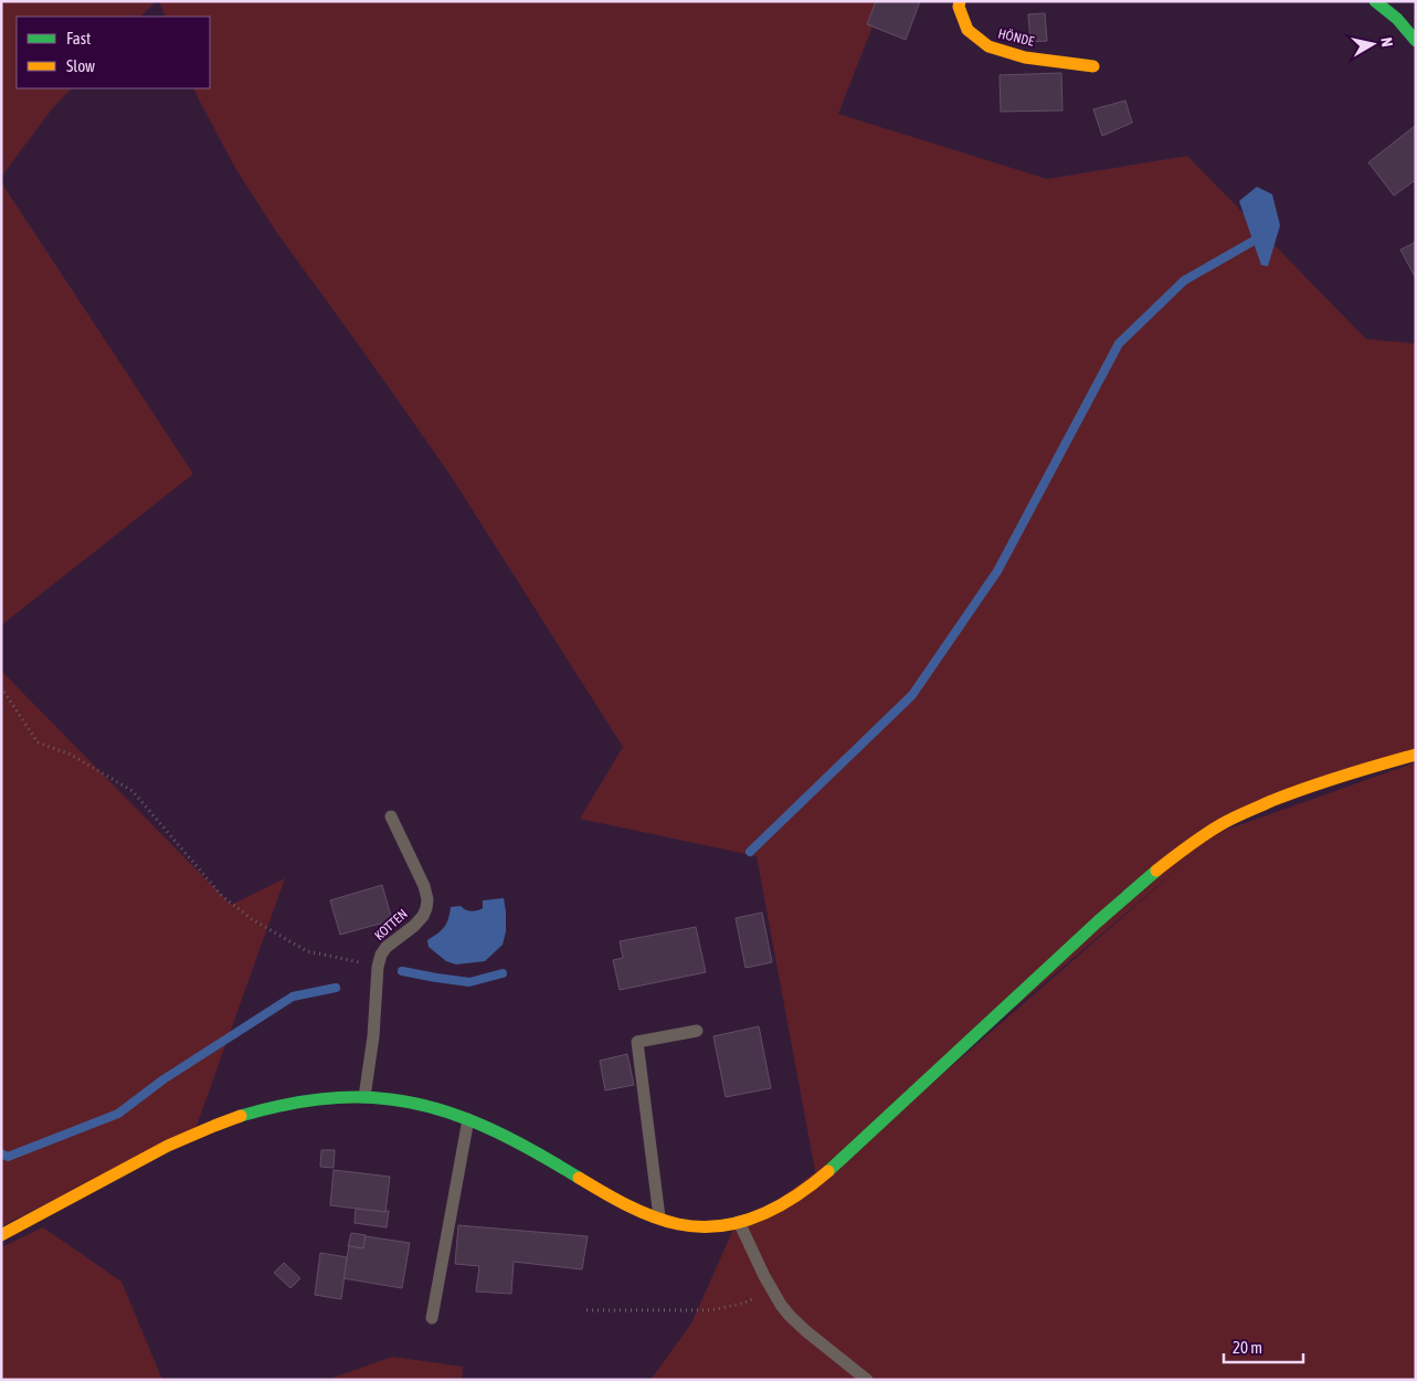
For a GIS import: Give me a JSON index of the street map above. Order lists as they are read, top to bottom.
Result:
{
  "streets": {
    "street": ["HÖNDE"],
    "lane": ["KOTTEN"]
  },
  "legend": ["Fast", "Slow"],
  "scale_bar": "20 m",
  "north": "right"
}
